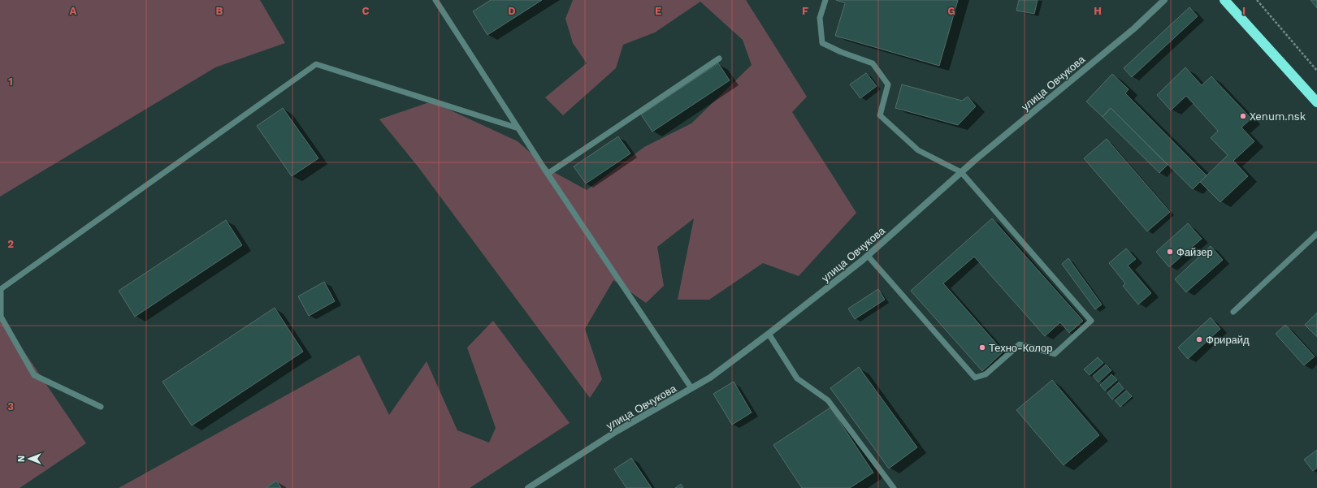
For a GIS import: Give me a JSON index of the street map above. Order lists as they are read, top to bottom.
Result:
{
  "streets": {
    "street": ["улица Овчукова"]
  },
  "places": [
    "Xenum.nsk",
    "Файзер",
    "Фрирайд",
    "Техно-Колор"
  ],
  "north": "left",
  "grid": {
    "columns": [
      "A",
      "B",
      "C",
      "D",
      "E",
      "F",
      "G",
      "H",
      "I"
    ],
    "rows": ["1", "2", "3"]
  }
}
